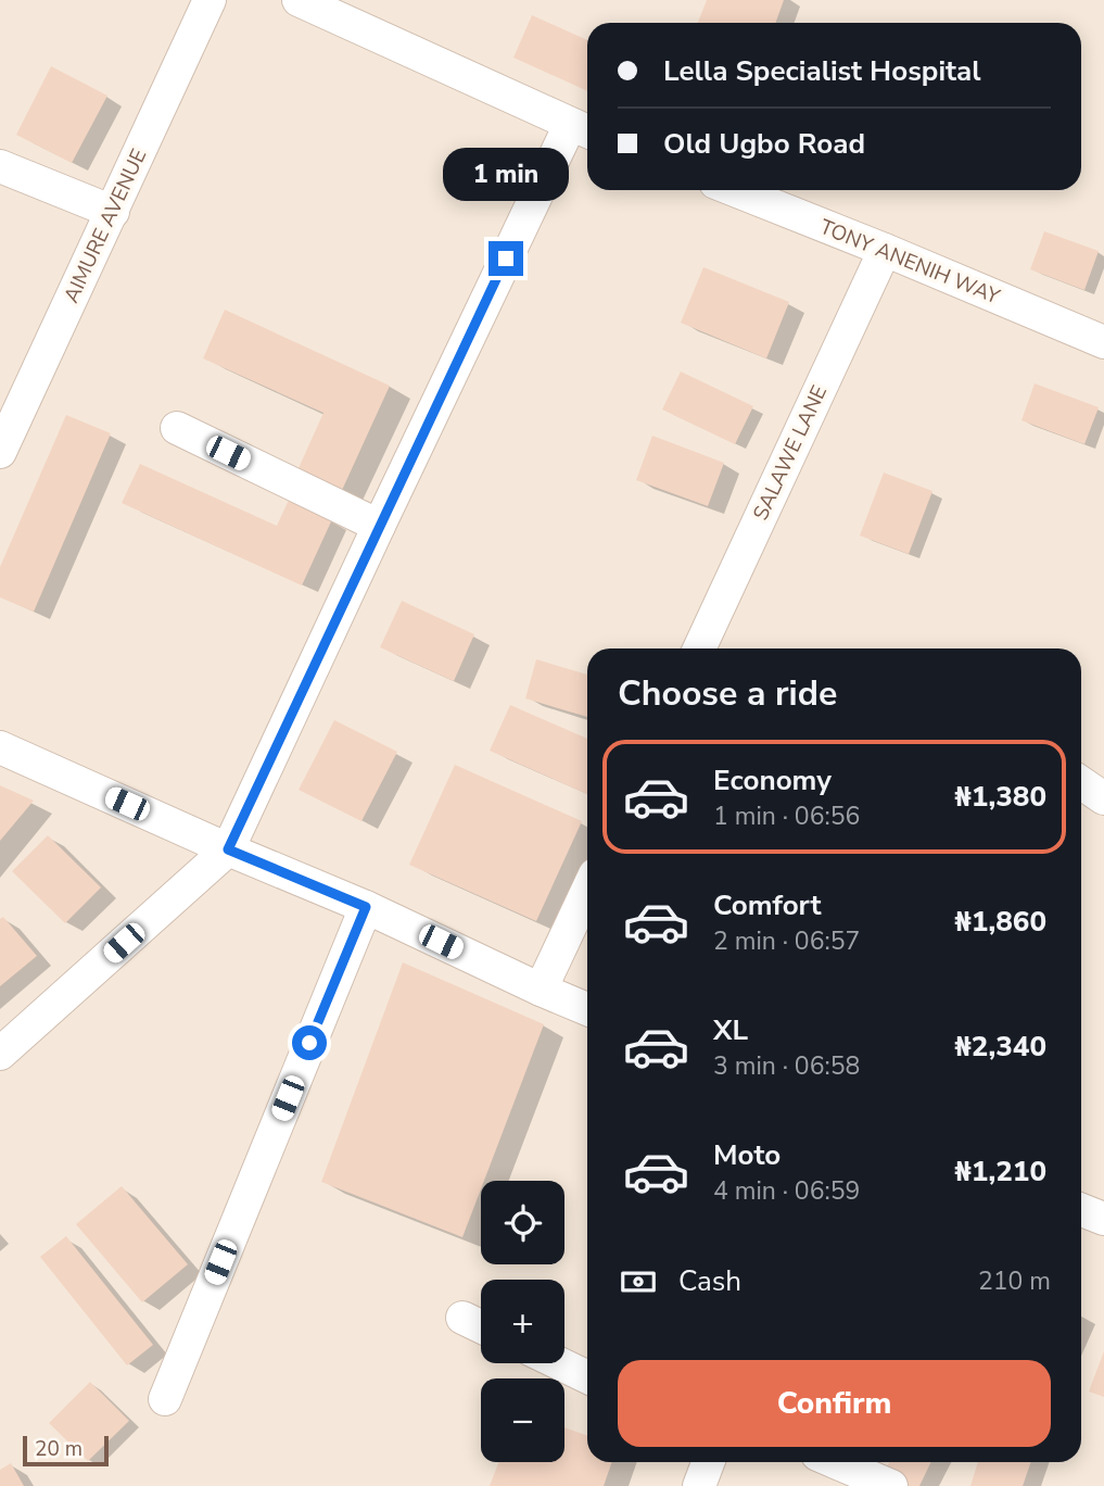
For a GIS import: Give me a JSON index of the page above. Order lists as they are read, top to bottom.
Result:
{
  "streets": {
    "street": ["AIMURE AVENUE", "TONY ANENIH WAY", "SALAWE LANE"]
  },
  "crossings": [
    ["TONY ANENIH WAY", "SALAWE LANE"]
  ],
  "scale_bar": "20 m",
  "page": {
    "banner": ["Lella Specialist Hospital", "Old Ugbo Road"],
    "bubble": "1 min",
    "heading": "Choose a ride",
    "list": [
      {
        "name": "Economy",
        "note": "1 min · 06:56",
        "value": "₦1,380"
      },
      {
        "name": "Comfort",
        "note": "2 min · 06:57",
        "value": "₦1,860"
      },
      {
        "name": "XL",
        "note": "3 min · 06:58",
        "value": "₦2,340"
      },
      {
        "name": "Moto",
        "note": "4 min · 06:59",
        "value": "₦1,210"
      }
    ],
    "map_buttons": ["+", "−"],
    "pay": ["Cash", "210 m"],
    "buttons": "Confirm",
    "scale": "20 m"
  }
}
